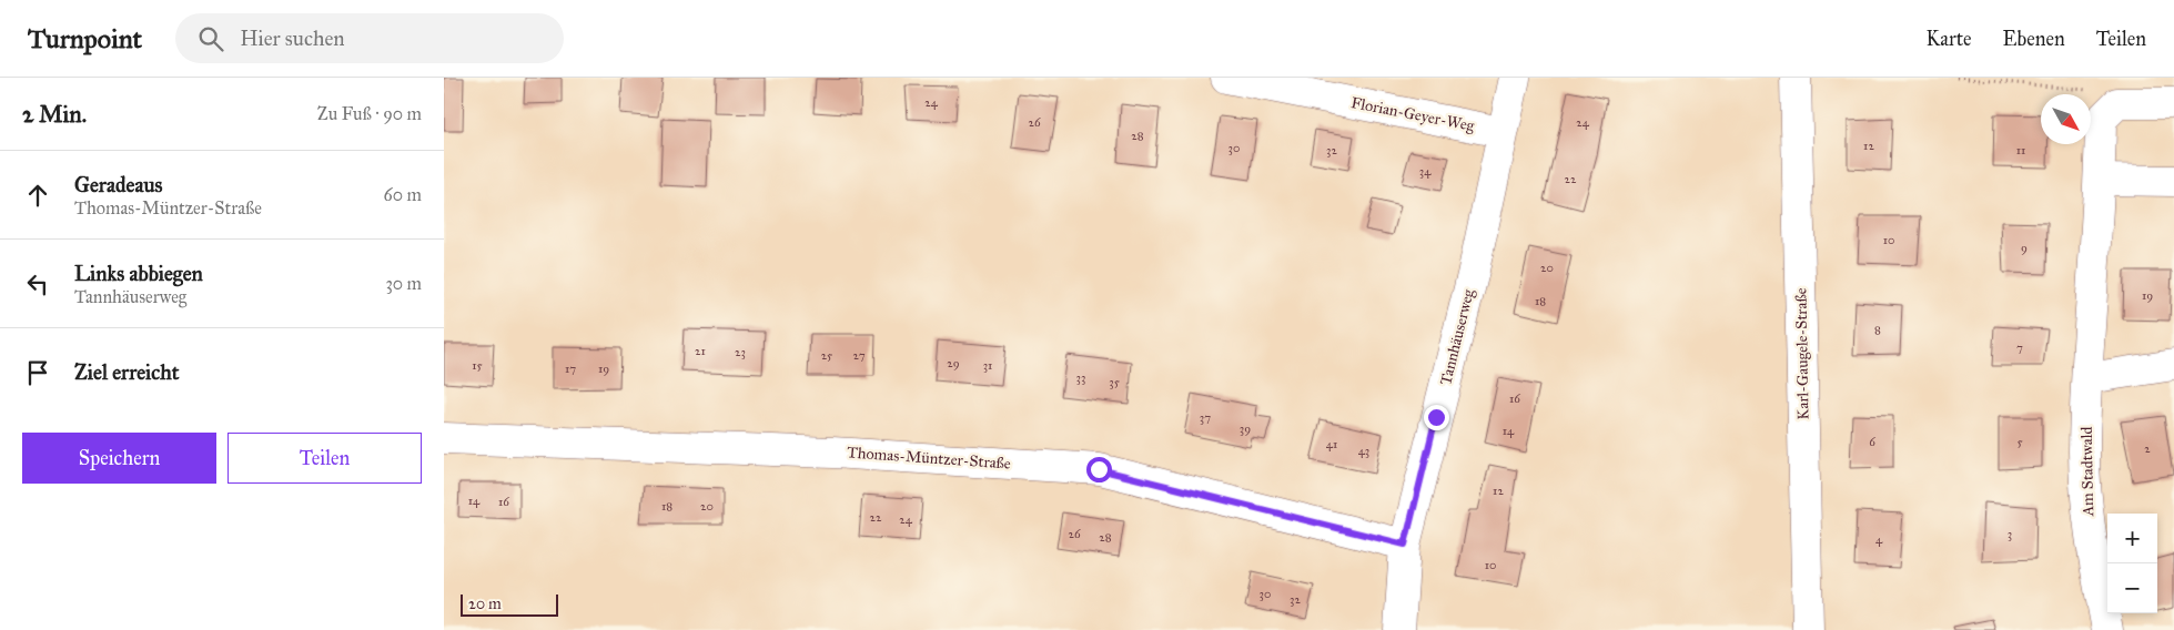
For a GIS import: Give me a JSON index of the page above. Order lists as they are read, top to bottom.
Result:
{
  "streets": {
    "street": [
      "Florian-Geyer-Weg",
      "Tannhäuserweg",
      "Karl-Gaugele-Straße",
      "Thomas-Müntzer-Straße",
      "Am Stadtwald"
    ]
  },
  "crossings": [
    ["Florian-Geyer-Weg", "Tannhäuserweg"],
    ["Tannhäuserweg", "Thomas-Müntzer-Straße"]
  ],
  "house_numbers": [
    "24",
    "26",
    "24",
    "28",
    "12",
    "30",
    "32",
    "11",
    "34",
    "22",
    "10",
    "9",
    "20",
    "19",
    "18",
    "8",
    "7",
    "21",
    "23",
    "25",
    "27",
    "29",
    "15",
    "31",
    "17",
    "19",
    "33",
    "35",
    "16",
    "37",
    "39",
    "14",
    "6",
    "5",
    "41",
    "2",
    "43",
    "12",
    "14",
    "16",
    "18",
    "20",
    "22",
    "24",
    "26",
    "3",
    "28",
    "4",
    "10",
    "30",
    "32"
  ],
  "scale_bar": "20 m",
  "north": "bottom right",
  "page": {
    "header": "Turnpoint",
    "search": "Hier suchen",
    "nav": ["Karte", "Ebenen", "Teilen"],
    "heading": ["2 Min.", "Zu Fuß · 90 m"],
    "list": [
      ["Geradeaus", "Thomas-Müntzer-Straße", "60 m"],
      ["Links abbiegen", "Tannhäuserweg", "30 m"],
      "Ziel erreicht"
    ],
    "buttons": ["Speichern", "Teilen"],
    "map_buttons": ["+", "−"],
    "scale": "20 m"
  }
}
